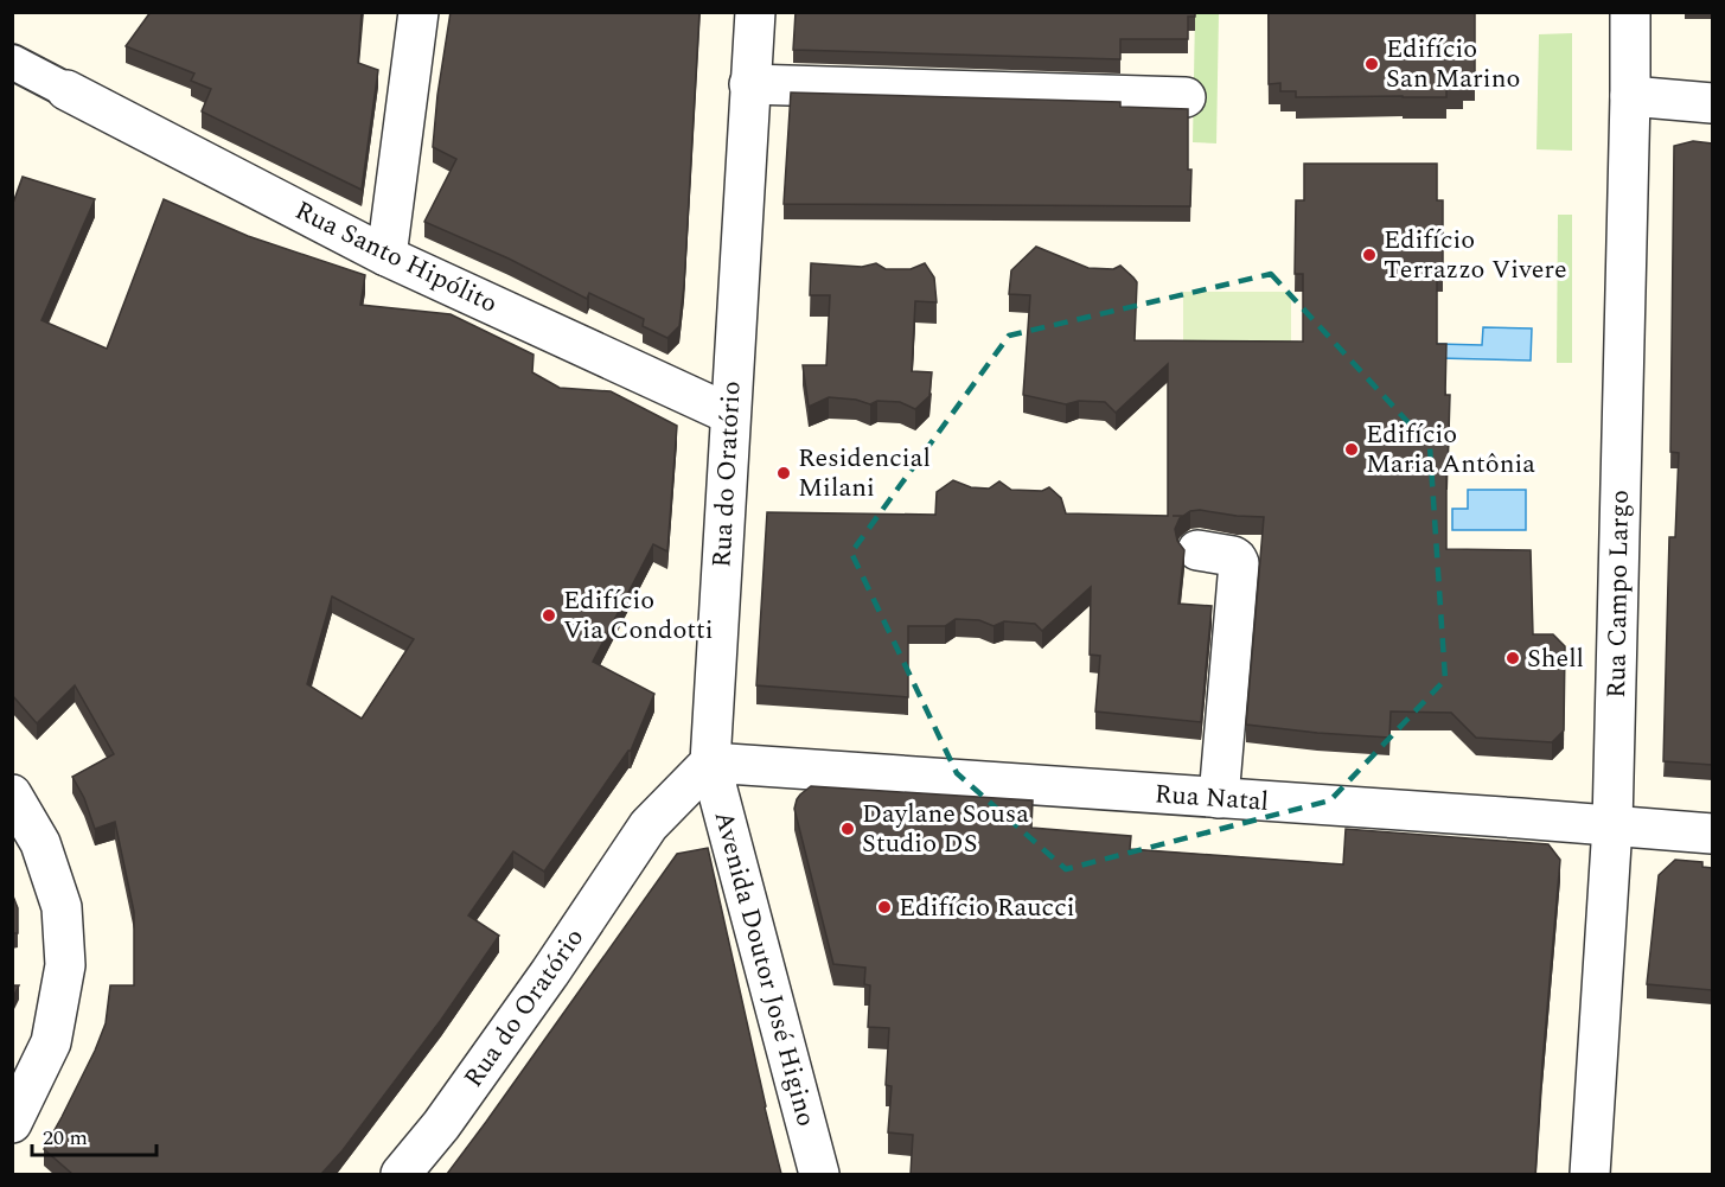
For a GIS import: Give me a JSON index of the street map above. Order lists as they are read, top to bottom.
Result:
{
  "streets": {
    "street": [
      "Rua Santo Hipólito",
      "Rua do Oratório",
      "Rua Campo Largo",
      "Rua Natal",
      "Avenida Doutor José Higino"
    ]
  },
  "crossings": [
    ["Rua Santo Hipólito", "Rua do Oratório"],
    ["Rua do Oratório", "Rua Natal"],
    ["Rua do Oratório", "Avenida Doutor José Higino"],
    ["Rua Campo Largo", "Rua Natal"],
    ["Rua Natal", "Avenida Doutor José Higino"]
  ],
  "places": [
    "Edifício San Marino",
    "Edifício Terrazzo Vivere",
    "Edifício Maria Antônia",
    "Residencial Milani",
    "Edifício Via Condotti",
    "Shell",
    "Daylane Sousa Studio DS",
    "Edifício Raucci"
  ],
  "scale_bar": "20 m"
}
